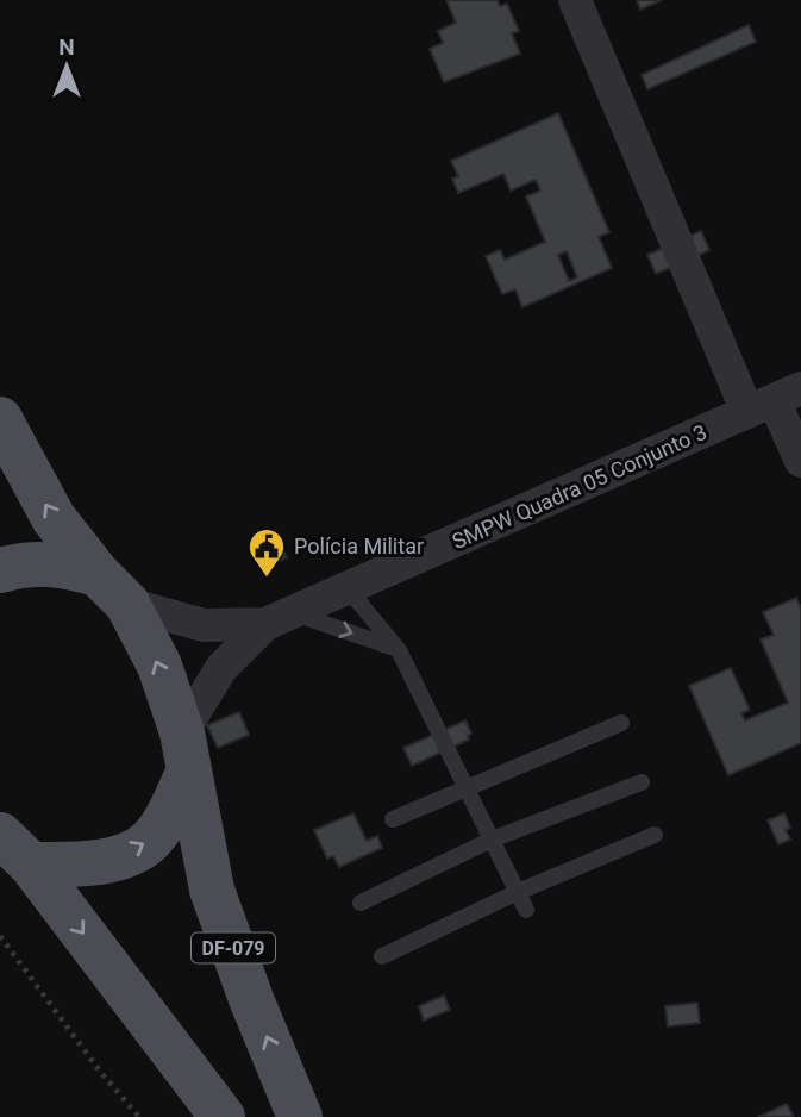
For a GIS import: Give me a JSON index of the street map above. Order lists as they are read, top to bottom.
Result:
{
  "streets": {
    "main road": ["DF-079"],
    "street": ["SMPW Quadra 05 Conjunto 3"]
  },
  "places": {
    "public building": ["Polícia Militar"]
  },
  "north": "top"
}
